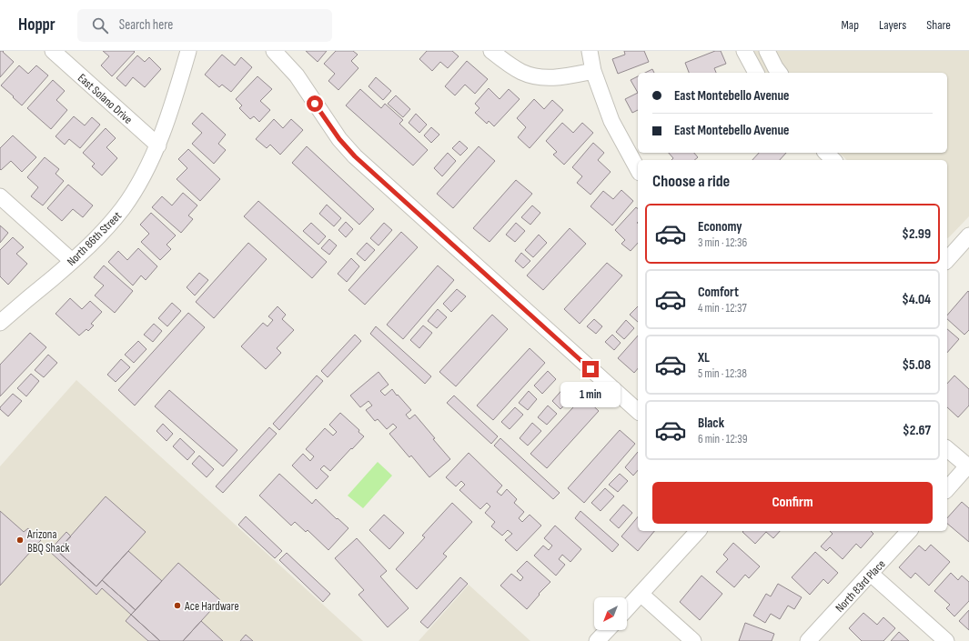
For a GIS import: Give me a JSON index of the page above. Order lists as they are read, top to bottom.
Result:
{
  "streets": {
    "street": ["East Solano Drive", "North 86th Street", "North 83rd Place"]
  },
  "crossings": [
    ["East Solano Drive", "North 86th Street"]
  ],
  "places": ["Arizona BBQ Shack", "Ace Hardware"],
  "north": "bottom left",
  "page": {
    "header": "Hoppr",
    "search": "Search here",
    "nav": ["Map", "Layers", "Share"],
    "banner": ["East Montebello Avenue", "East Montebello Avenue"],
    "heading": "Choose a ride",
    "list": [
      {
        "name": "Economy",
        "note": "3 min · 12:36",
        "value": "$2.99"
      },
      {
        "name": "Comfort",
        "note": "4 min · 12:37",
        "value": "$4.04"
      },
      {
        "name": "XL",
        "note": "5 min · 12:38",
        "value": "$5.08"
      },
      {
        "name": "Black",
        "note": "6 min · 12:39",
        "value": "$2.67"
      }
    ],
    "bubble": "1 min",
    "buttons": "Confirm"
  }
}
